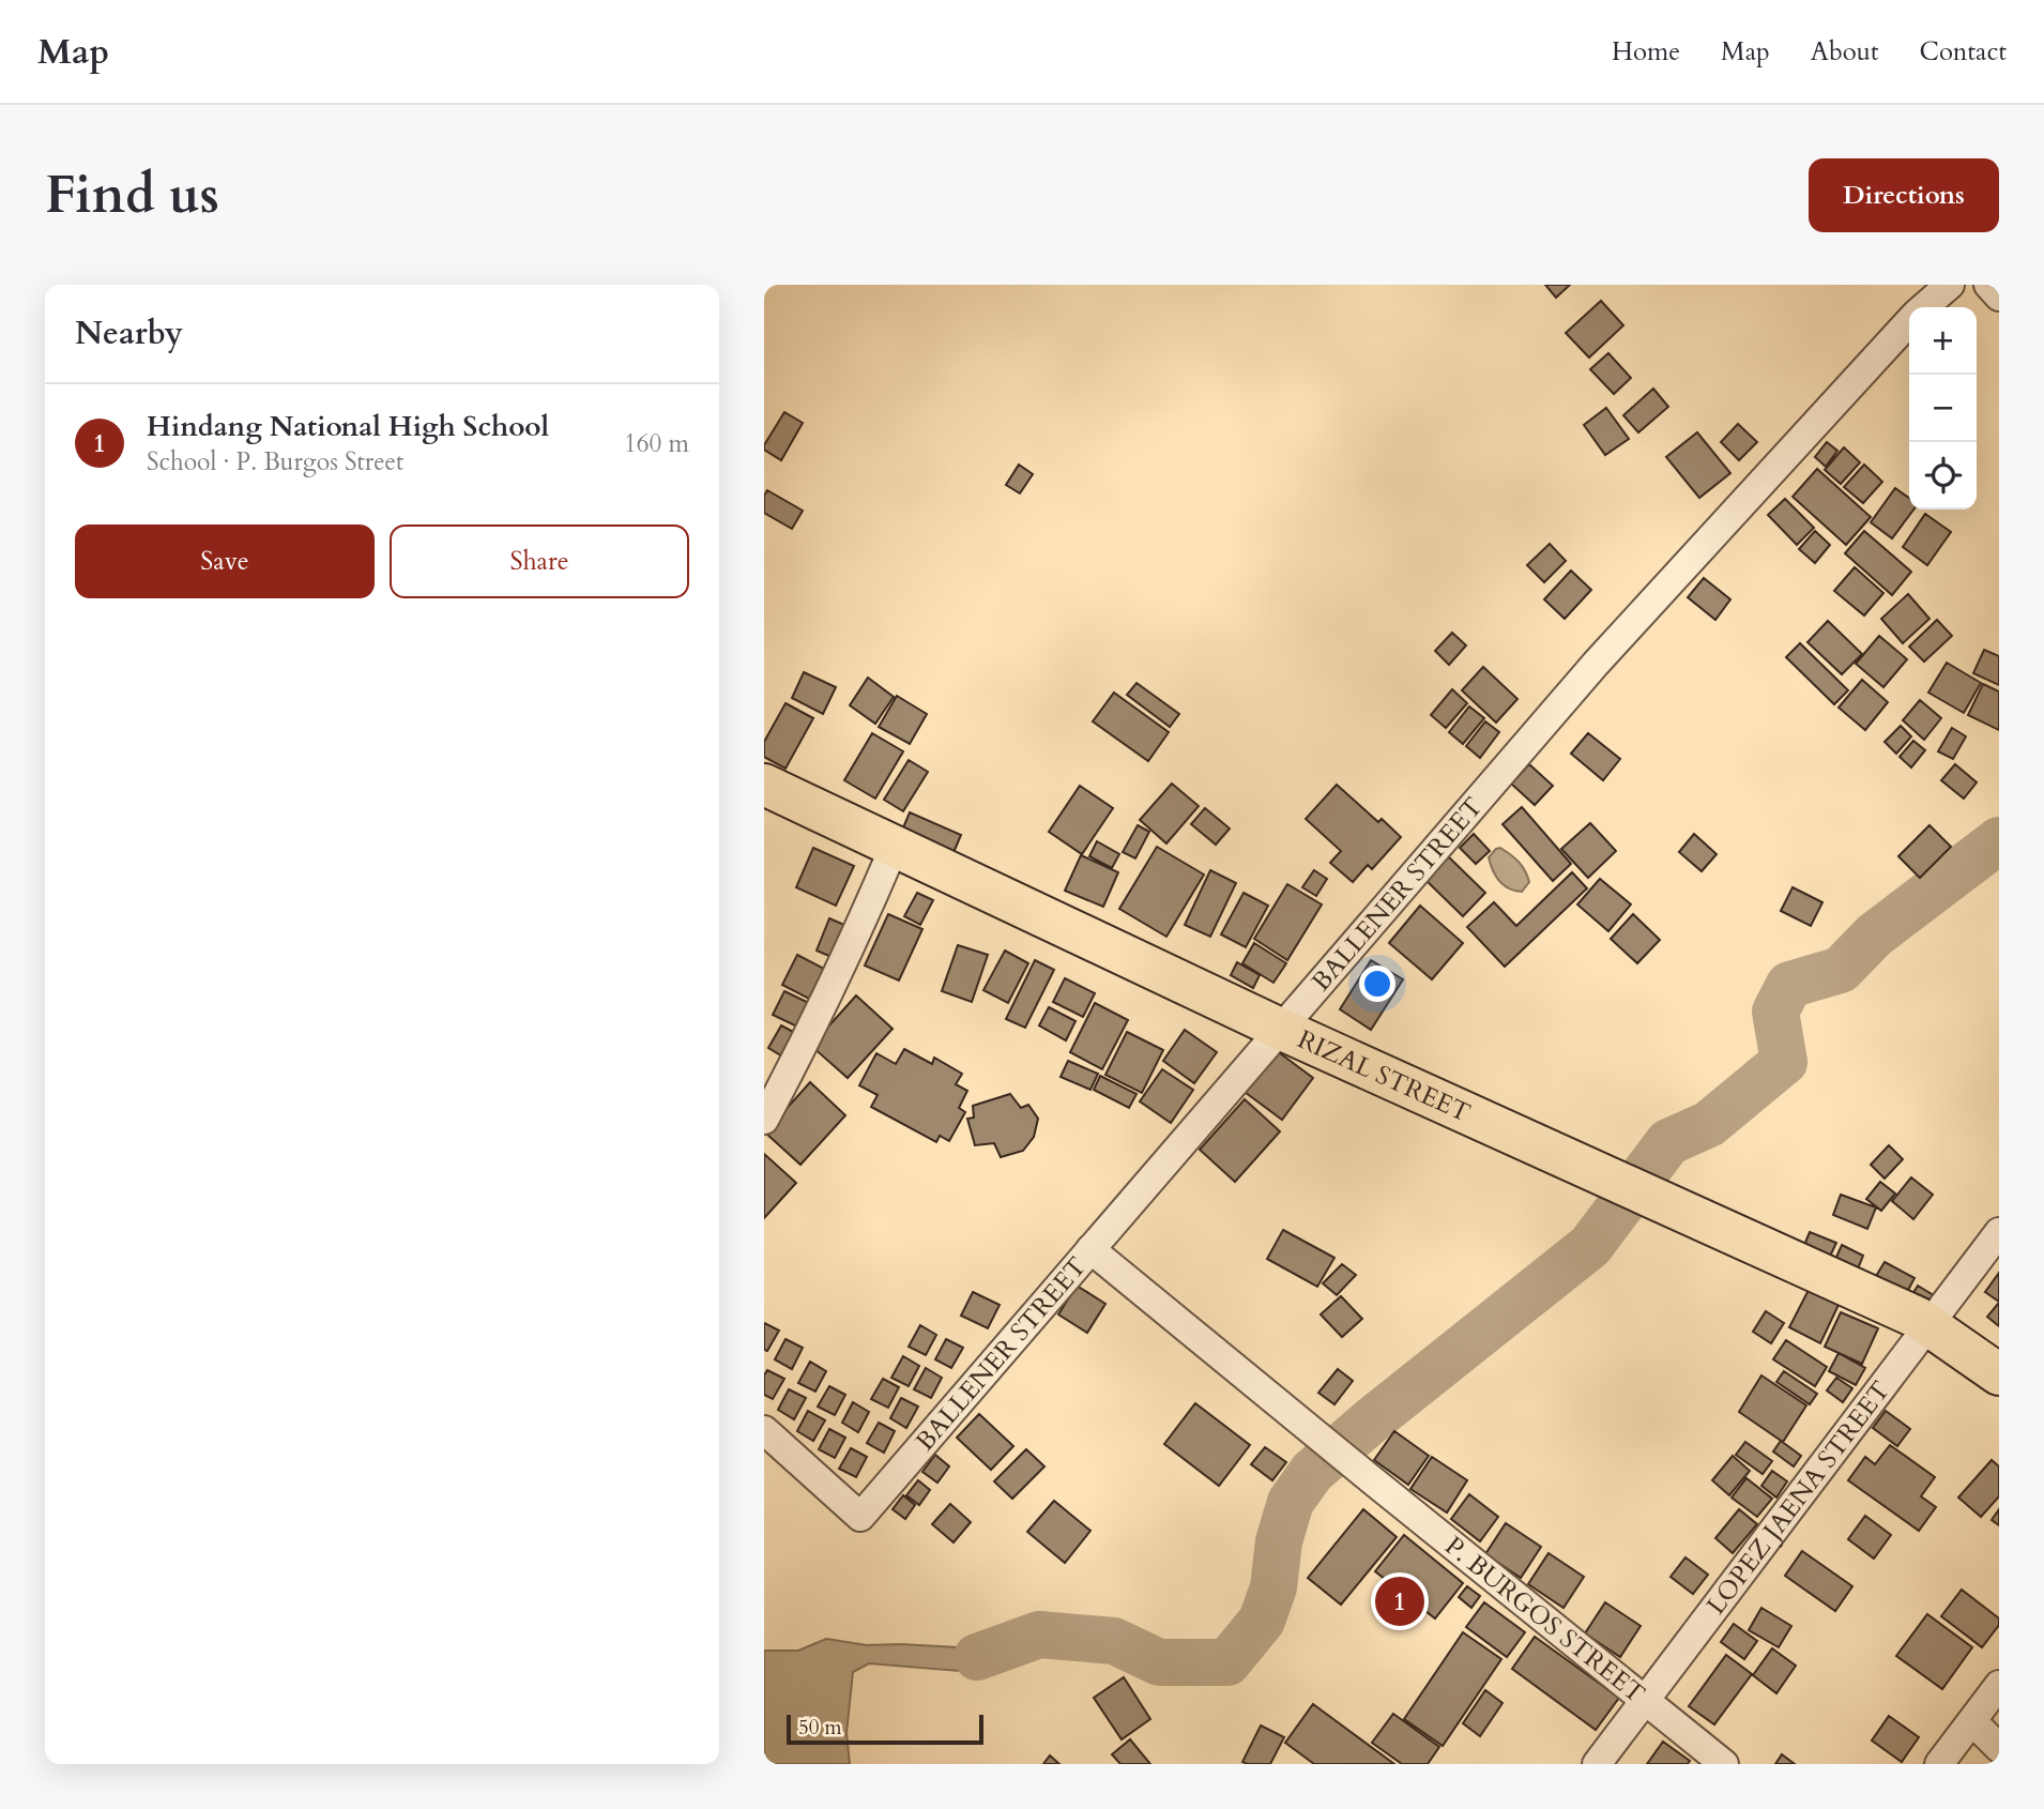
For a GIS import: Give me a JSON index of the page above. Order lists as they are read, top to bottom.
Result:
{
  "streets": {
    "main road": ["RIZAL STREET"],
    "street": ["BALLENER STREET", "LOPEZ JAENA STREET", "P. BURGOS STREET"]
  },
  "crossings": [
    ["BALLENER STREET", "RIZAL STREET"],
    ["BALLENER STREET", "P. BURGOS STREET"],
    ["RIZAL STREET", "LOPEZ JAENA STREET"],
    ["LOPEZ JAENA STREET", "P. BURGOS STREET"]
  ],
  "scale_bar": "50 m",
  "page": {
    "header": "Map",
    "nav": [
      "Home",
      "Map",
      "About",
      "Contact"
    ],
    "buttons": [
      "Directions",
      ["Save", "Share"]
    ],
    "title": "Find us",
    "heading": "Nearby",
    "map_buttons": ["+", "−"],
    "list": [
      {
        "mark": "1",
        "name": "Hindang National High School",
        "note": "School · P. Burgos Street",
        "value": "160 m"
      }
    ],
    "pins": "1",
    "scale": "50 m"
  }
}
